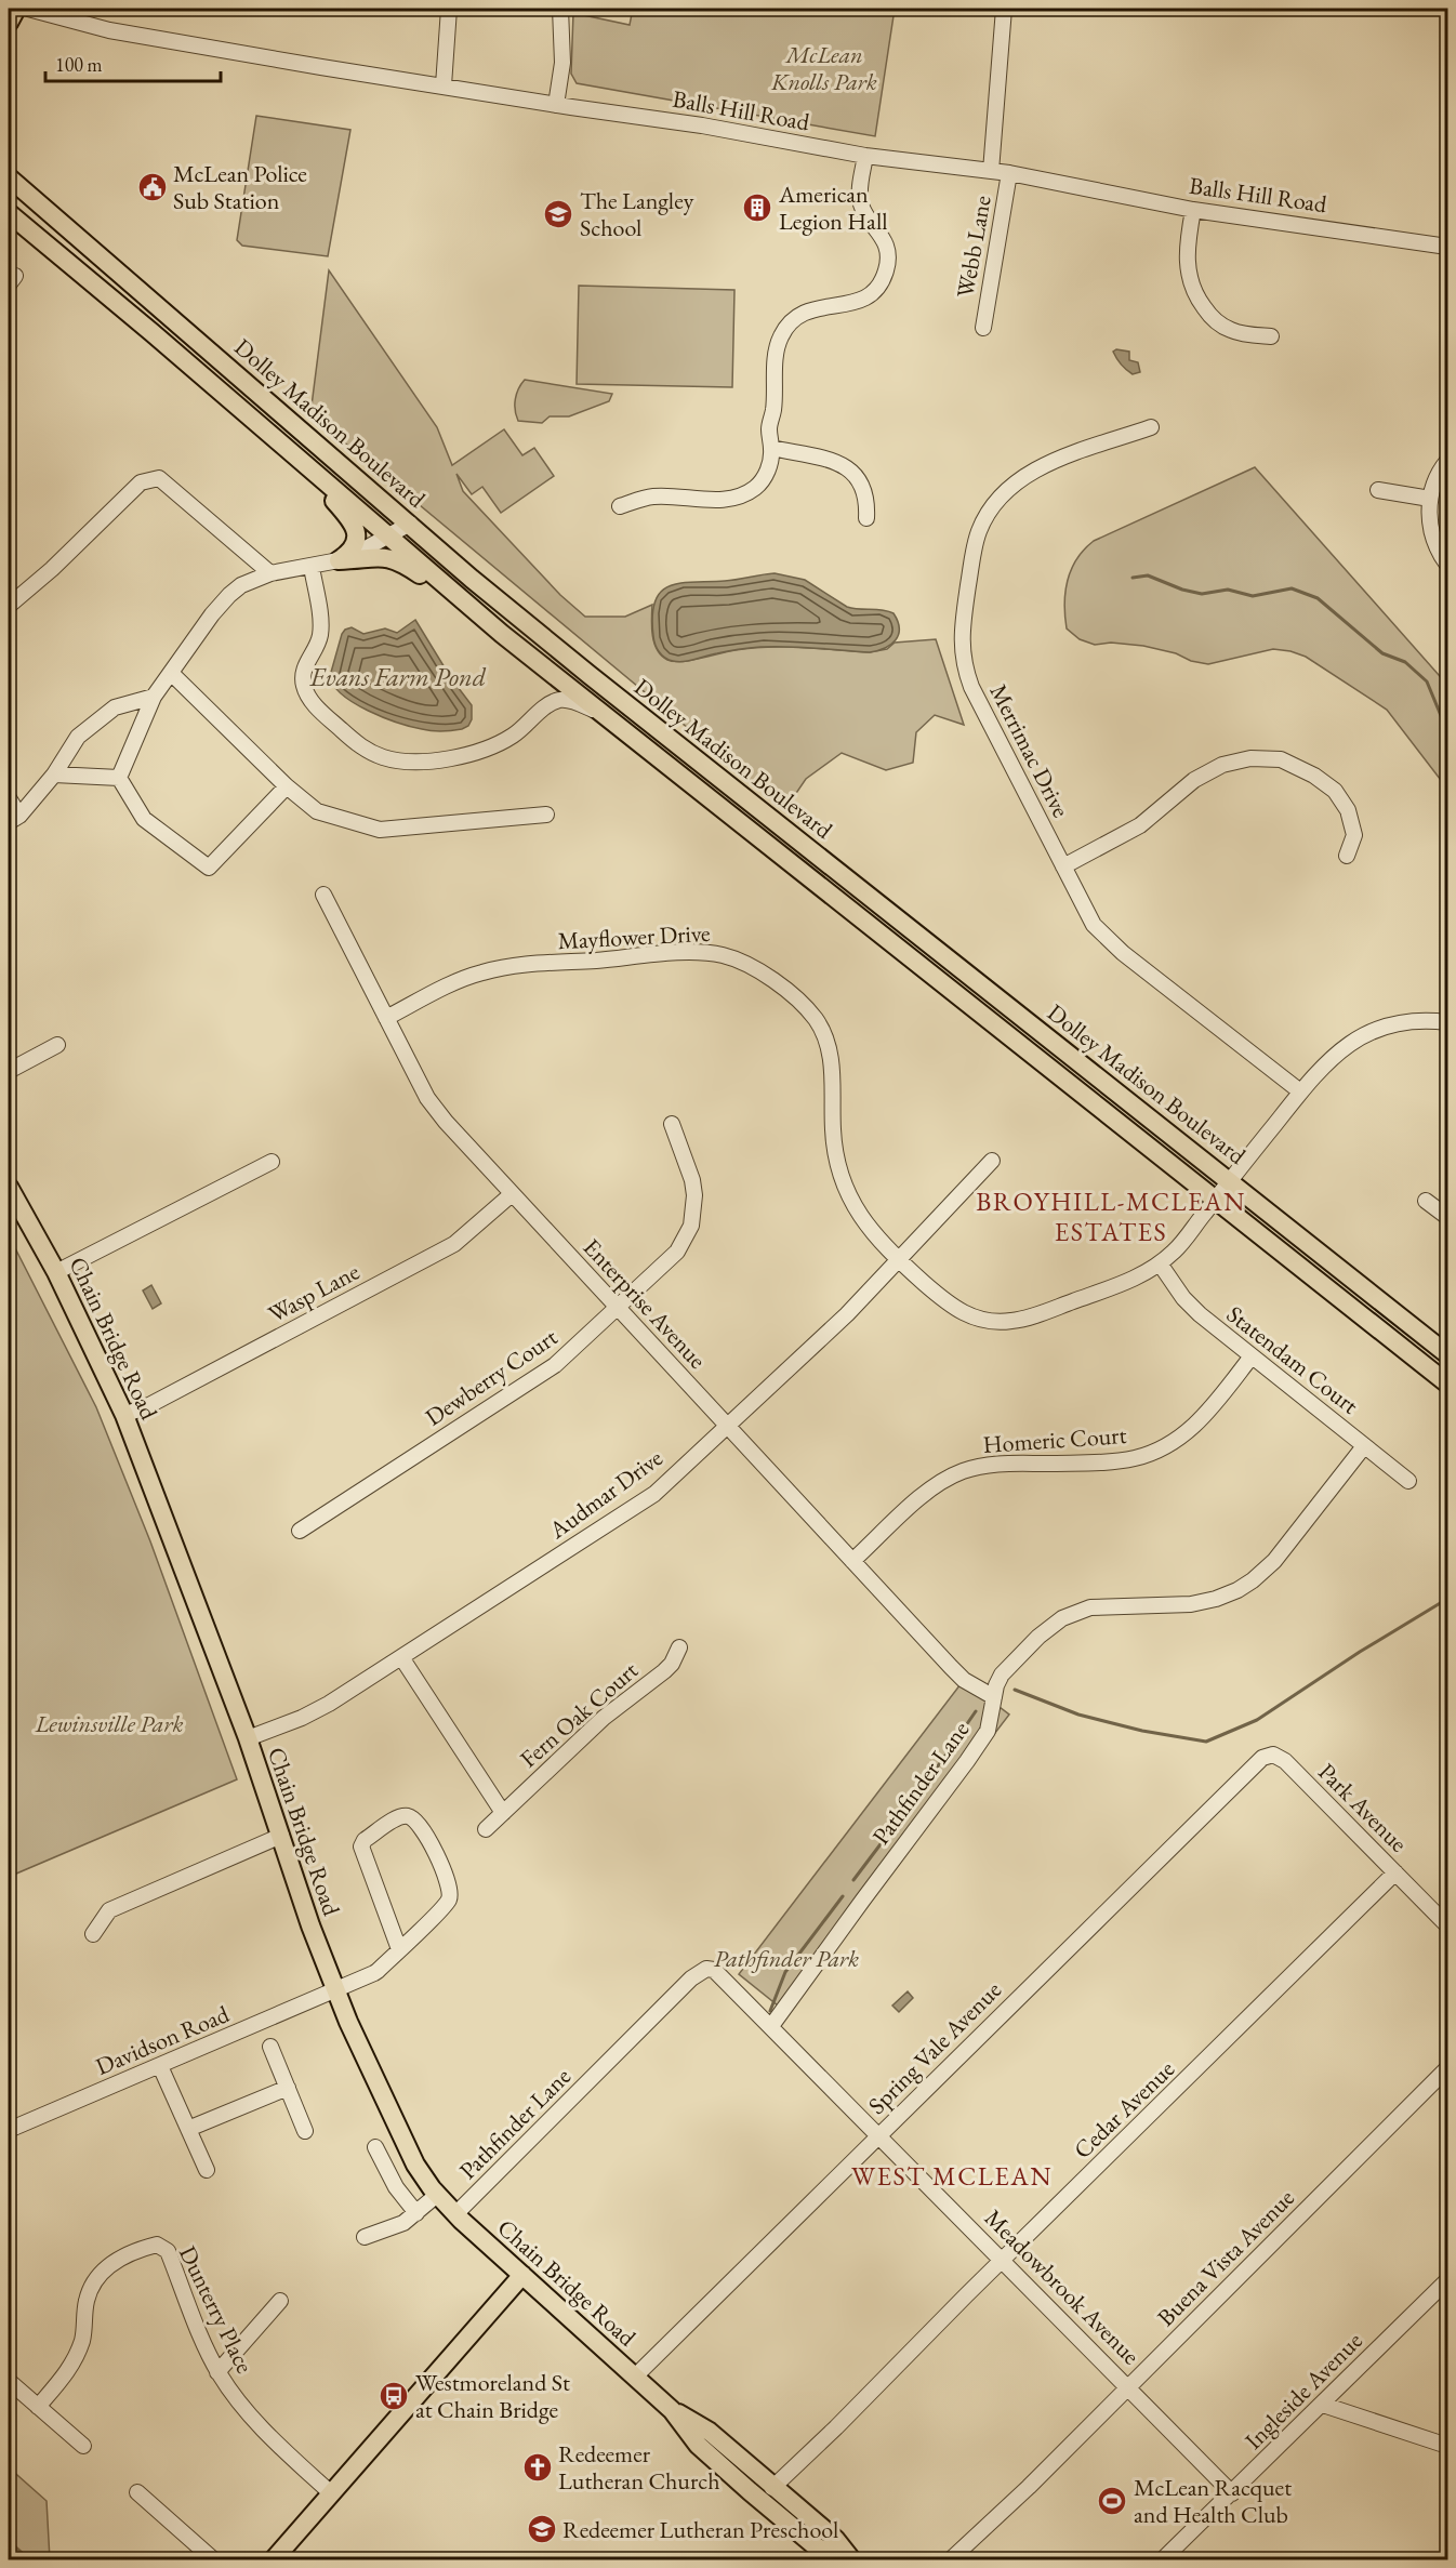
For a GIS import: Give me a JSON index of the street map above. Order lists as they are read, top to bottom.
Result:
{
  "streets": {
    "main road": ["Dolley Madison Boulevard", "Chain Bridge Road"],
    "street": [
      "Balls Hill Road",
      "Webb Lane",
      "Merrimac Drive",
      "Mayflower Drive",
      "Wasp Lane",
      "Enterprise Avenue",
      "Statendam Court",
      "Dewberry Court",
      "Homeric Court",
      "Audmar Drive",
      "Fern Oak Court",
      "Pathfinder Lane",
      "Park Avenue",
      "Davidson Road",
      "Spring Vale Avenue",
      "Cedar Avenue",
      "Buena Vista Avenue",
      "Meadowbrook Avenue",
      "Dunterry Place",
      "Ingleside Avenue"
    ]
  },
  "crossings": [
    ["Balls Hill Road", "Webb Lane"],
    ["Dolley Madison Boulevard", "Mayflower Drive"],
    ["Merrimac Drive", "Mayflower Drive"],
    ["Mayflower Drive", "Enterprise Avenue"],
    ["Mayflower Drive", "Statendam Court"],
    ["Mayflower Drive", "Audmar Drive"],
    ["Wasp Lane", "Enterprise Avenue"],
    ["Wasp Lane", "Chain Bridge Road"],
    ["Enterprise Avenue", "Dewberry Court"],
    ["Enterprise Avenue", "Homeric Court"],
    ["Enterprise Avenue", "Audmar Drive"],
    ["Enterprise Avenue", "Pathfinder Lane"],
    ["Chain Bridge Road", "Audmar Drive"],
    ["Chain Bridge Road", "Pathfinder Lane"],
    ["Chain Bridge Road", "Davidson Road"],
    ["Chain Bridge Road", "Spring Vale Avenue"],
    ["Chain Bridge Road", "Cedar Avenue"],
    ["Statendam Court", "Homeric Court"],
    ["Statendam Court", "Pathfinder Lane"],
    ["Pathfinder Lane", "Meadowbrook Avenue"],
    ["Park Avenue", "Spring Vale Avenue"],
    ["Park Avenue", "Cedar Avenue"],
    ["Spring Vale Avenue", "Meadowbrook Avenue"],
    ["Cedar Avenue", "Meadowbrook Avenue"],
    ["Buena Vista Avenue", "Meadowbrook Avenue"],
    ["Meadowbrook Avenue", "Ingleside Avenue"]
  ],
  "districts": ["BROYHILL-MCLEAN ESTATES", "WEST MCLEAN"],
  "water": ["Evans Farm Pond"],
  "parks": ["McLean Knolls Park", "Lewinsville Park", "Pathfinder Park"],
  "places": {
    "public building": ["McLean Police Sub Station"],
    "building": ["American Legion Hall"],
    "school or university": ["The Langley School", "Redeemer Lutheran Preschool"],
    "bus stop": ["Westmoreland St at Chain Bridge"],
    "church": ["Redeemer Lutheran Church"],
    "sports": ["McLean Racquet and Health Club"]
  },
  "scale_bar": "100 m"
}
